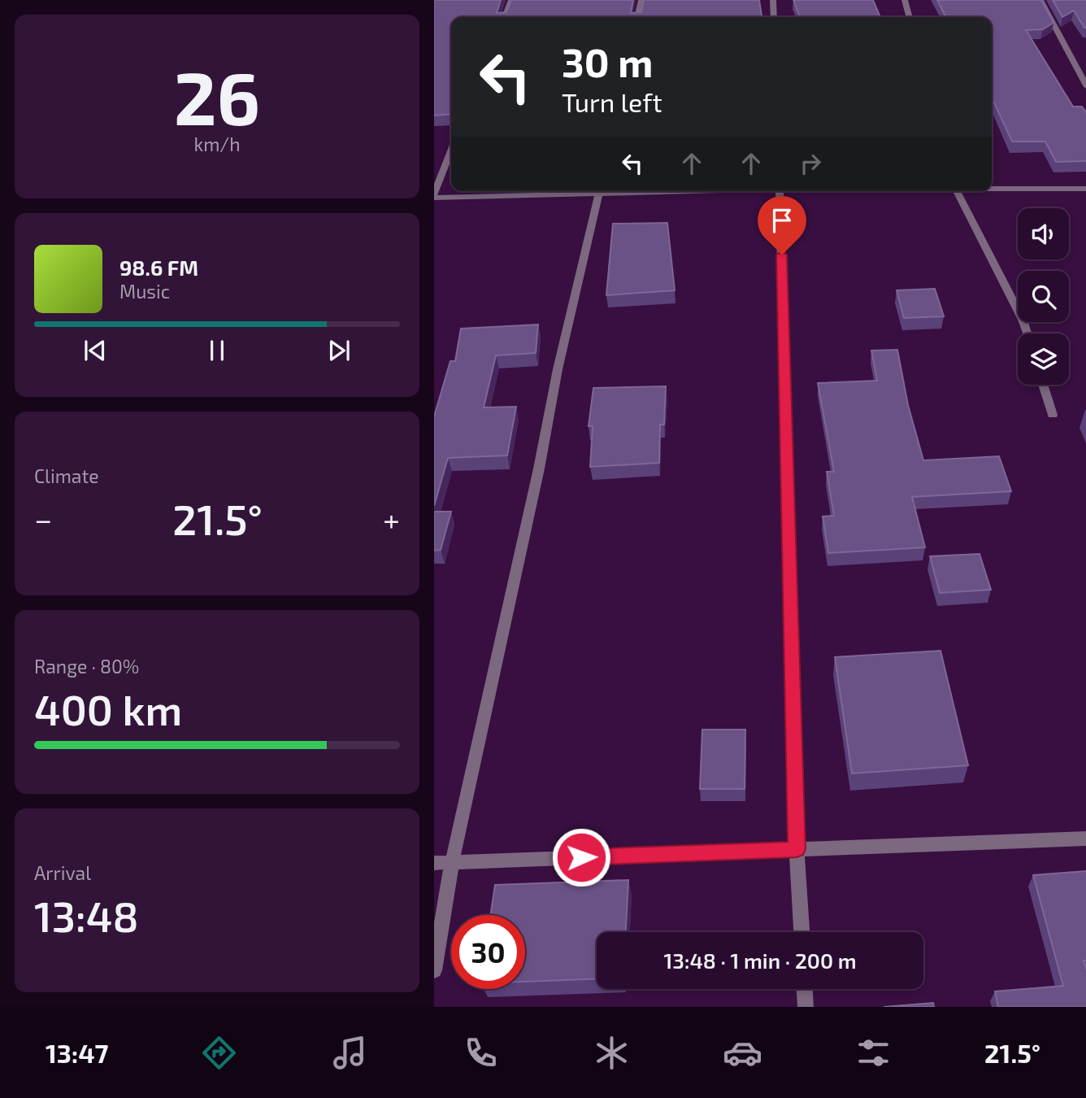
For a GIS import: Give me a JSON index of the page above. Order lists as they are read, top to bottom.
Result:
{
  "page": {
    "tile": [
      ["26", "km/h"],
      "Climate",
      ["Range · 80%", "400 km"],
      ["Arrival", "13:48"]
    ],
    "turn": ["30 m", "Turn left"],
    "song": ["98.6 FM", "Music"],
    "heat": ["−", "21.5°", "+"],
    "limit": "30",
    "trip": "13:48 · 1 min · 200 m",
    "tabs": ["13:47", "21.5°"]
  }
}
